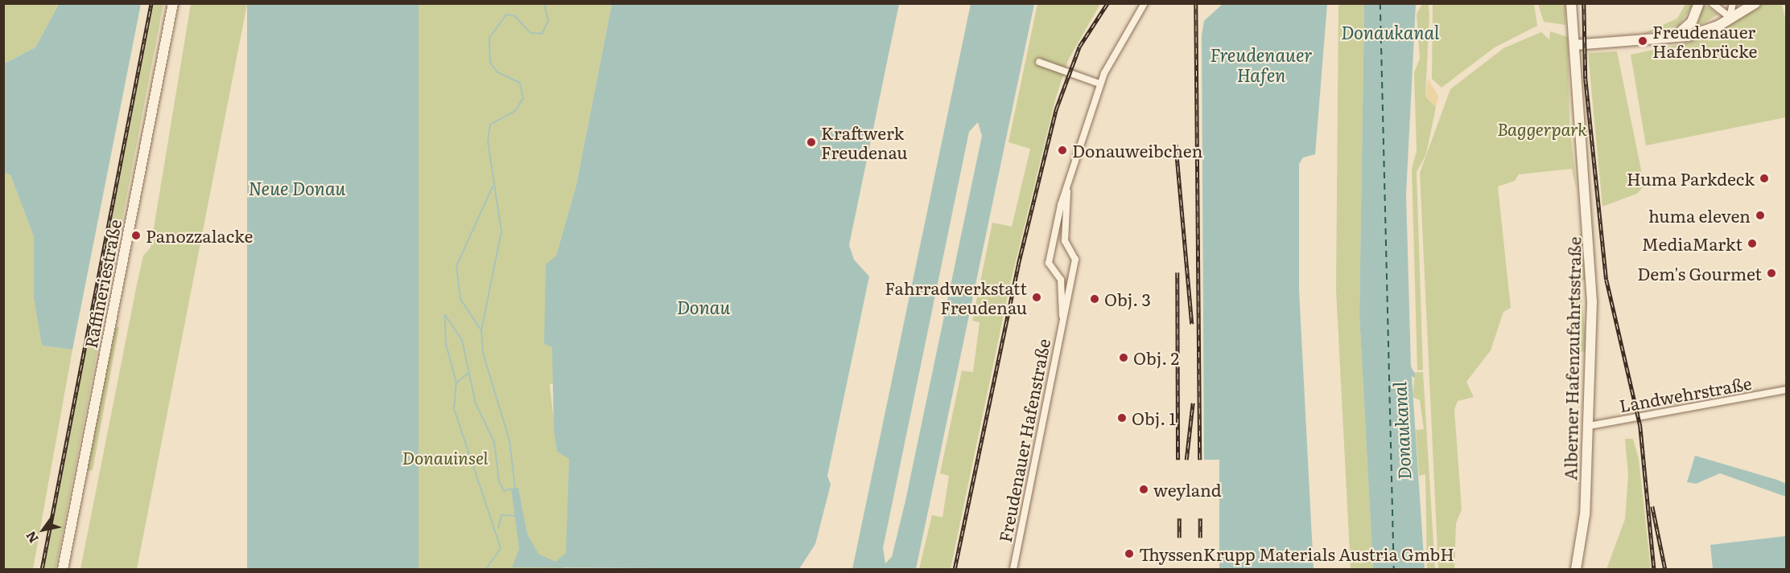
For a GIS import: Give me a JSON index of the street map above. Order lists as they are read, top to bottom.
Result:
{
  "streets": {
    "street": [
      "Raffineriestraße",
      "Alberner Hafenzufahrtsstraße",
      "Landwehrstraße",
      "Freudenauer Hafenstraße"
    ]
  },
  "crossings": [
    ["Alberner Hafenzufahrtsstraße", "Landwehrstraße"]
  ],
  "water": [
    "Donaukanal",
    "Freudenauer Hafen",
    "Neue Donau",
    "Donau"
  ],
  "parks": ["Baggerpark", "Donauinsel"],
  "places": [
    "Freudenauer Hafenbrücke",
    "Kraftwerk Freudenau",
    "Donauweibchen",
    "Huma Parkdeck",
    "huma eleven",
    "Panozzalacke",
    "MediaMarkt",
    "Dem's Gourmet",
    "Fahrradwerkstatt Freudenau",
    "Obj. 3",
    "Obj. 2",
    "Obj. 1",
    "weyland",
    "ThyssenKrupp Materials Austria GmbH"
  ],
  "north": "bottom left"
}
